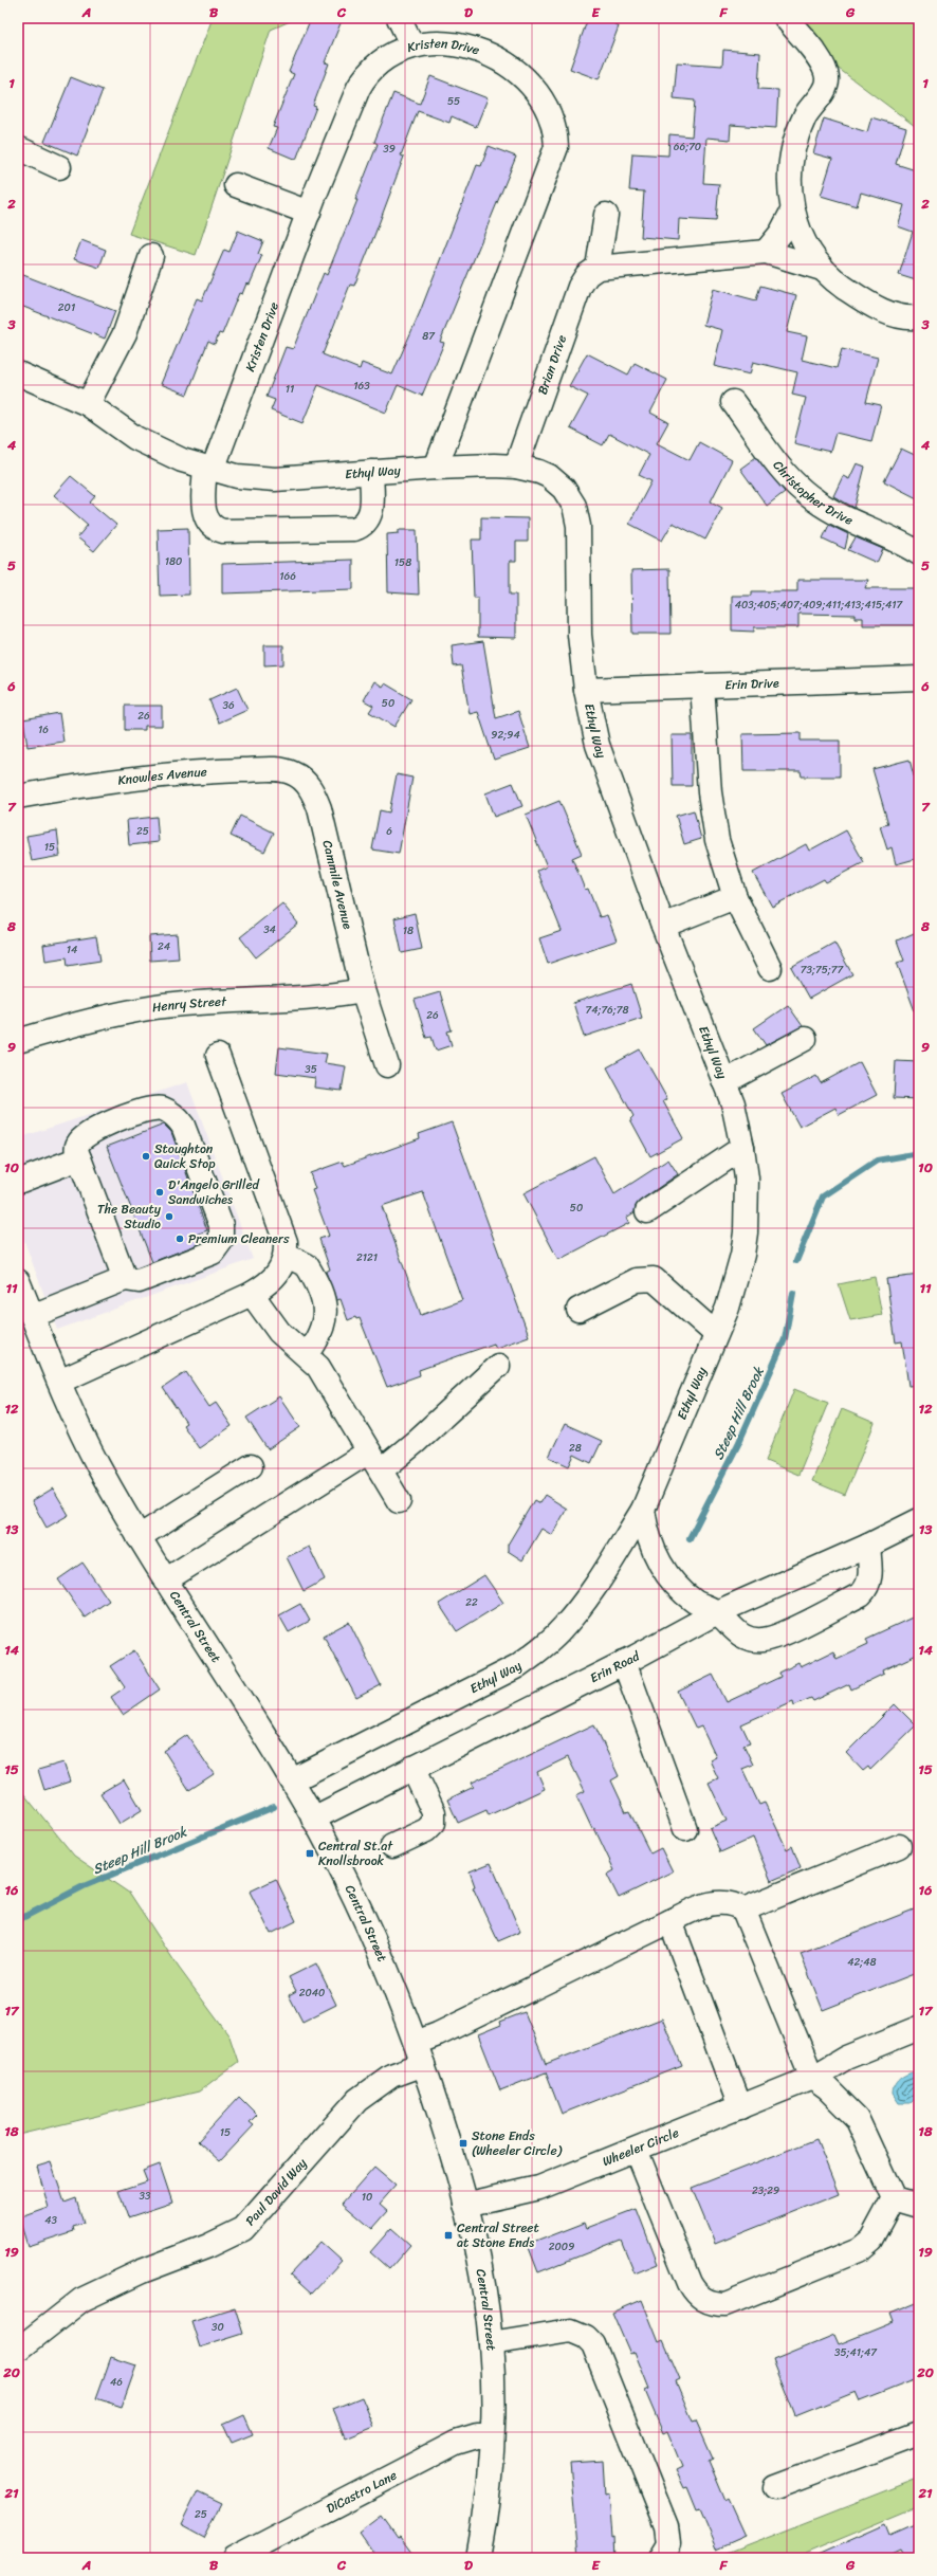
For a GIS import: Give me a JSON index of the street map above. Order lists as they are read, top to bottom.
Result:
{
  "streets": {
    "street": [
      "Kristen Drive",
      "Brian Drive",
      "Ethyl Way",
      "Christopher Drive",
      "Erin Drive",
      "Knowles Avenue",
      "Cammile Avenue",
      "Henry Street",
      "Central Street",
      "Erin Road",
      "Wheeler Circle",
      "Paul David Way",
      "DiCastro Lane"
    ]
  },
  "crossings": [
    ["Kristen Drive", "Ethyl Way"],
    ["Brian Drive", "Ethyl Way"],
    ["Ethyl Way", "Erin Drive"],
    ["Ethyl Way", "Central Street"],
    ["Knowles Avenue", "Cammile Avenue"],
    ["Cammile Avenue", "Henry Street"],
    ["Central Street", "Erin Road"],
    ["Central Street", "Wheeler Circle"],
    ["Central Street", "Paul David Way"],
    ["Central Street", "DiCastro Lane"]
  ],
  "water": ["Steep Hill Brook"],
  "places": {
    "other": [
      "Stoughton Quick Stop",
      "D'Angelo Grilled Sandwiches",
      "The Beauty Studio",
      "Premium Cleaners"
    ],
    "transit": ["Central St.at Knollsbrook", "Stone Ends (Wheeler Circle)", "Central Street at Stone Ends"]
  },
  "house_numbers": [
    "55",
    "66;70",
    "39",
    "201",
    "87",
    "163",
    "11",
    "180",
    "158",
    "166",
    "403;405;407;409;411;413;415;417",
    "50",
    "36",
    "26",
    "16",
    "92;94",
    "25",
    "6",
    "15",
    "34",
    "18",
    "24",
    "14",
    "73;75;77",
    "74;76;78",
    "26",
    "35",
    "50",
    "2121",
    "28",
    "22",
    "42;48",
    "2040",
    "15",
    "23;29",
    "33",
    "10",
    "43",
    "2009",
    "30",
    "35;41;47",
    "46",
    "25"
  ],
  "grid": {
    "columns": [
      "A",
      "B",
      "C",
      "D",
      "E",
      "F",
      "G"
    ],
    "rows": [
      "1",
      "2",
      "3",
      "4",
      "5",
      "6",
      "7",
      "8",
      "9",
      "10",
      "11",
      "12",
      "13",
      "14",
      "15",
      "16",
      "17",
      "18",
      "19",
      "20",
      "21"
    ]
  }
}
